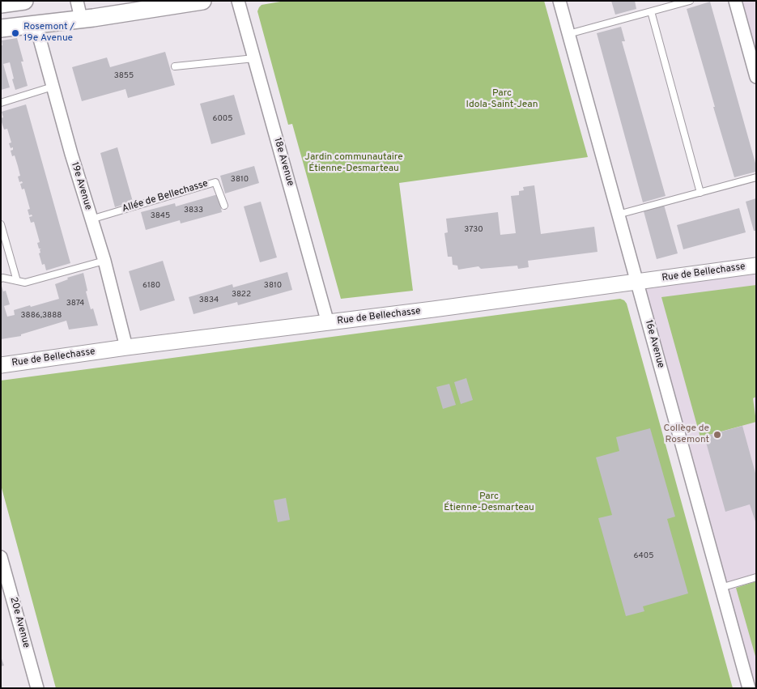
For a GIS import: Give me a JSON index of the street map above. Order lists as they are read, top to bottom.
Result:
{
  "streets": {
    "street": [
      "18e Avenue",
      "19e Avenue",
      "Rue de Bellechasse",
      "16e Avenue",
      "20e Avenue"
    ],
    "lane": ["Allée de Bellechasse"]
  },
  "crossings": [
    ["18e Avenue", "Rue de Bellechasse"],
    ["19e Avenue", "Allée de Bellechasse"],
    ["19e Avenue", "Rue de Bellechasse"],
    ["Rue de Bellechasse", "16e Avenue"]
  ],
  "parks": ["Parc Idola-Saint-Jean", "Jardin communautaire Étienne-Desmarteau", "Parc Étienne-Desmarteau"],
  "places": ["Rosemont / 19e Avenue", "Collège de Rosemont"],
  "house_numbers": [
    "3855",
    "6005",
    "3810",
    "3833",
    "3845",
    "3730",
    "6180",
    "3810",
    "3822",
    "3834",
    "3874",
    "3886,3888",
    "6405"
  ]
}
